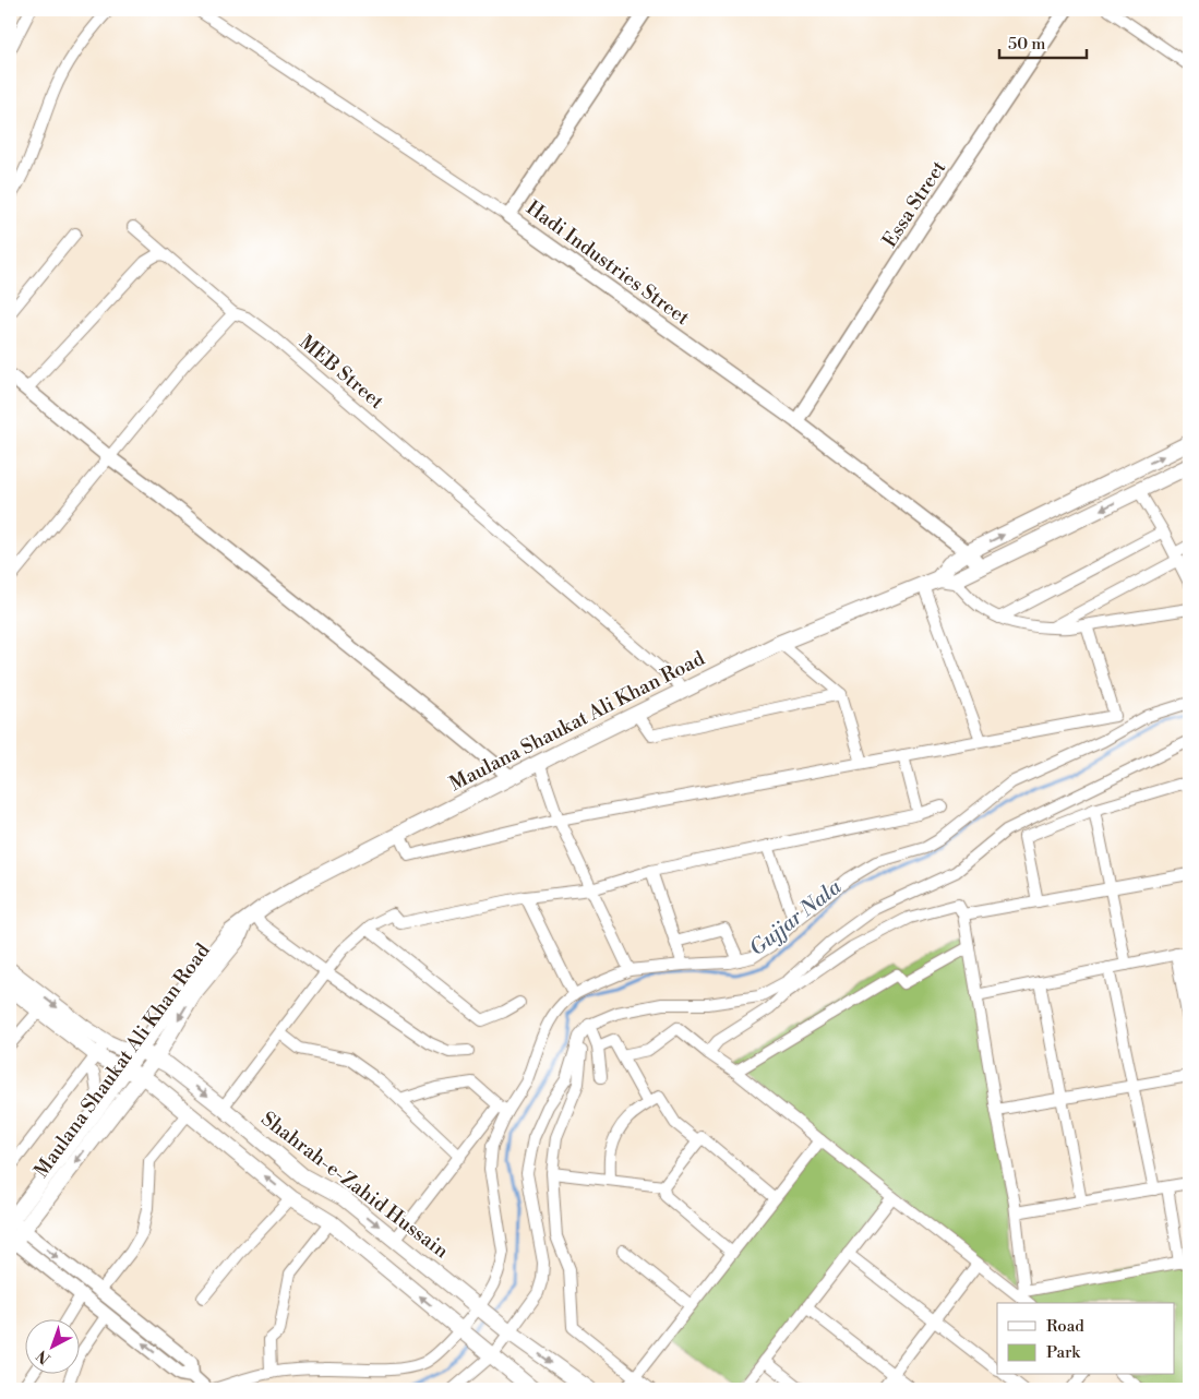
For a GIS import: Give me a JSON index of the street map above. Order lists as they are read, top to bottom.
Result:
{
  "streets": {
    "main road": ["Maulana Shaukat Ali Khan Road", "Shahrah-e-Zahid Hussain"],
    "street": ["Essa Street", "Hadi Industries Street", "MEB Street"]
  },
  "crossings": [
    ["Essa Street", "Hadi Industries Street"],
    ["Hadi Industries Street", "Maulana Shaukat Ali Khan Road"],
    ["MEB Street", "Maulana Shaukat Ali Khan Road"],
    ["Maulana Shaukat Ali Khan Road", "Shahrah-e-Zahid Hussain"]
  ],
  "water": ["Gujjar Nala"],
  "legend": ["Road", "Park"],
  "scale_bar": "50 m",
  "north": "bottom left"
}
